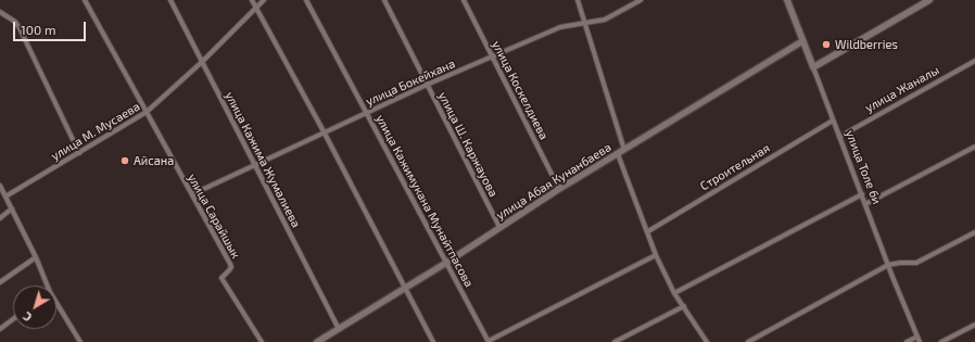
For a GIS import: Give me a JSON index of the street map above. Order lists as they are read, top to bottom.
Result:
{
  "streets": {
    "street": [
      "улица Бокейхана",
      "улица Жаналы",
      "улица Коскелдиева",
      "улица М. Мусаева",
      "улица Ш. Каржауова",
      "улица Кажима Жумалиева",
      "Строительная",
      "улица Толе би",
      "улица Абая Кунанбаева",
      "улица Кажимукана Мунайтпасова",
      "улица Сарайшык"
    ]
  },
  "crossings": [
    ["улица Бокейхана", "улица Коскелдиева"],
    ["улица Бокейхана", "улица Ш. Каржауова"],
    ["улица Бокейхана", "улица Кажима Жумалиева"],
    ["улица Бокейхана", "улица Кажимукана Мунайтпасова"],
    ["улица Бокейхана", "улица Сарайшык"],
    ["улица Жаналы", "улица Толе би"],
    ["улица Коскелдиева", "улица Абая Кунанбаева"],
    ["улица М. Мусаева", "улица Кажима Жумалиева"],
    ["улица М. Мусаева", "улица Сарайшык"],
    ["улица Ш. Каржауова", "улица Абая Кунанбаева"],
    ["улица Кажима Жумалиева", "улица Абая Кунанбаева"],
    ["Строительная", "улица Толе би"],
    ["улица Толе би", "улица Абая Кунанбаева"],
    ["улица Абая Кунанбаева", "улица Кажимукана Мунайтпасова"]
  ],
  "places": ["Wildberries", "Айсана"],
  "scale_bar": "100 m",
  "north": "bottom left"
}
